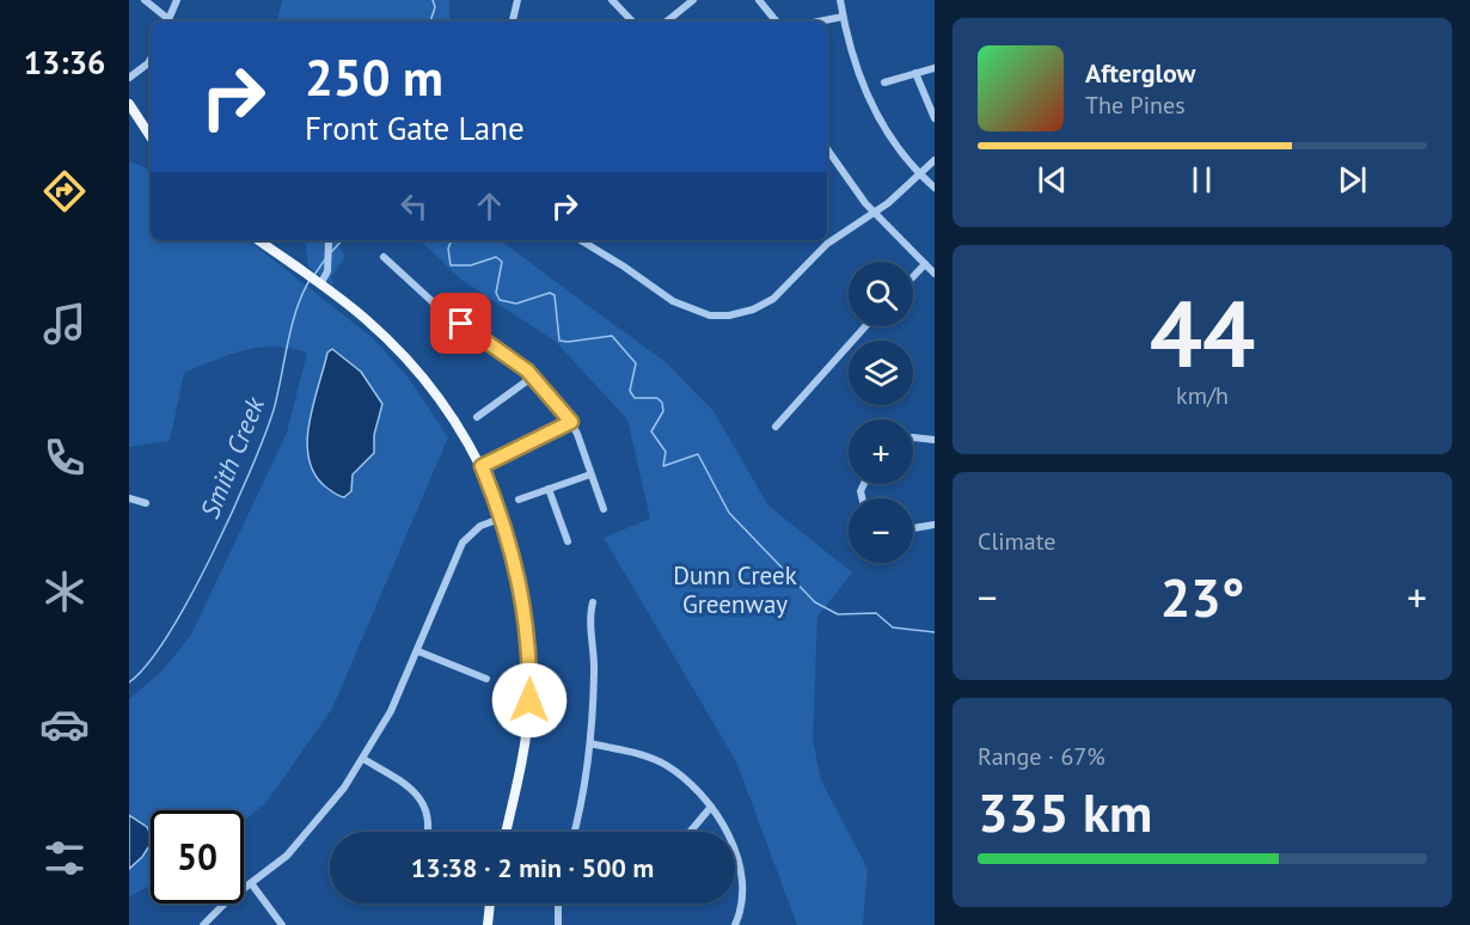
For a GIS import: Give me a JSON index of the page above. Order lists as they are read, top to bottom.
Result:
{
  "water": ["Smith Creek"],
  "parks": ["Dunn Creek Greenway"],
  "page": {
    "tabs": "13:36",
    "turn": ["250 m", "Front Gate Lane"],
    "song": ["Afterglow", "The Pines"],
    "tile": [
      ["44", "km/h"],
      "Climate",
      ["Range · 67%", "335 km"]
    ],
    "map_buttons": ["+", "−"],
    "heat": ["−", "23°", "+"],
    "limit": "50",
    "trip": "13:38 · 2 min · 500 m"
  }
}
